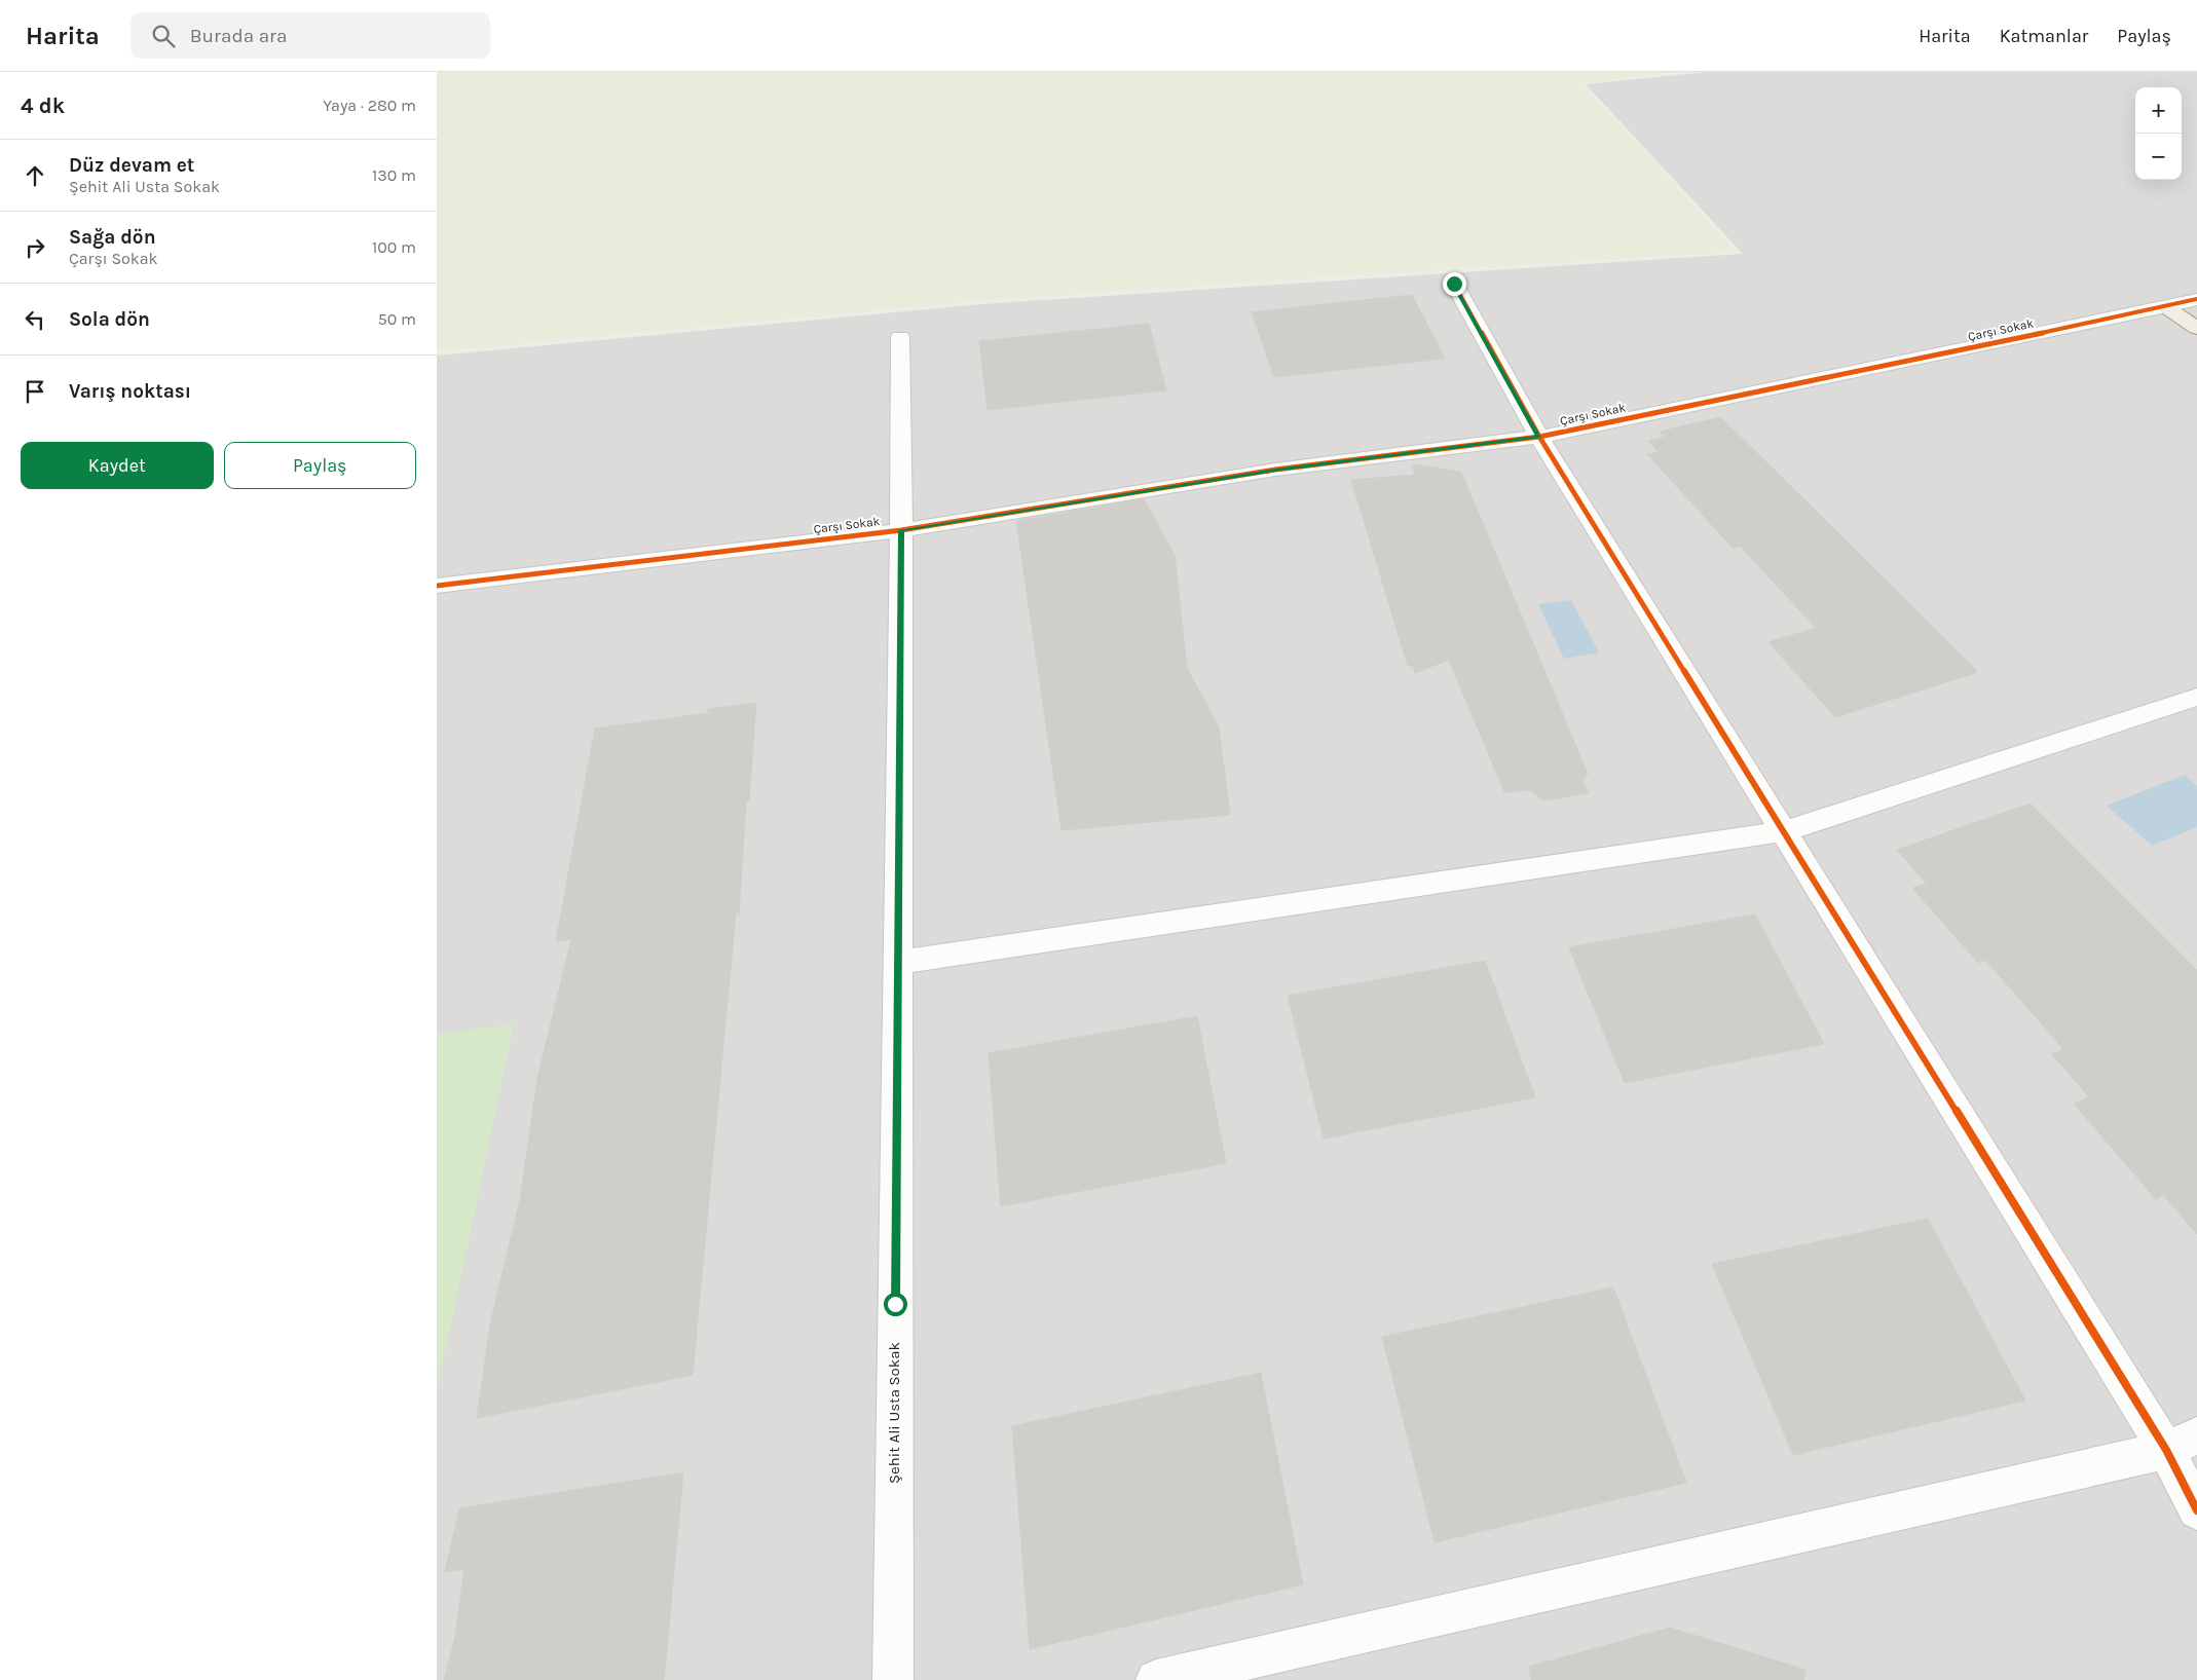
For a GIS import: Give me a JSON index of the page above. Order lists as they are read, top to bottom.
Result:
{
  "streets": {
    "street": ["Çarşı Sokak", "Şehit Ali Usta Sokak"]
  },
  "crossings": [
    ["Çarşı Sokak", "Şehit Ali Usta Sokak"]
  ],
  "page": {
    "header": "Harita",
    "search": "Burada ara",
    "nav": ["Harita", "Katmanlar", "Paylaş"],
    "heading": ["4 dk", "Yaya · 280 m"],
    "map_buttons": ["+", "−"],
    "list": [
      ["Düz devam et", "Şehit Ali Usta Sokak", "130 m"],
      ["Sağa dön", "Çarşı Sokak", "100 m"],
      ["Sola dön", "50 m"],
      "Varış noktası"
    ],
    "buttons": ["Kaydet", "Paylaş"]
  }
}
